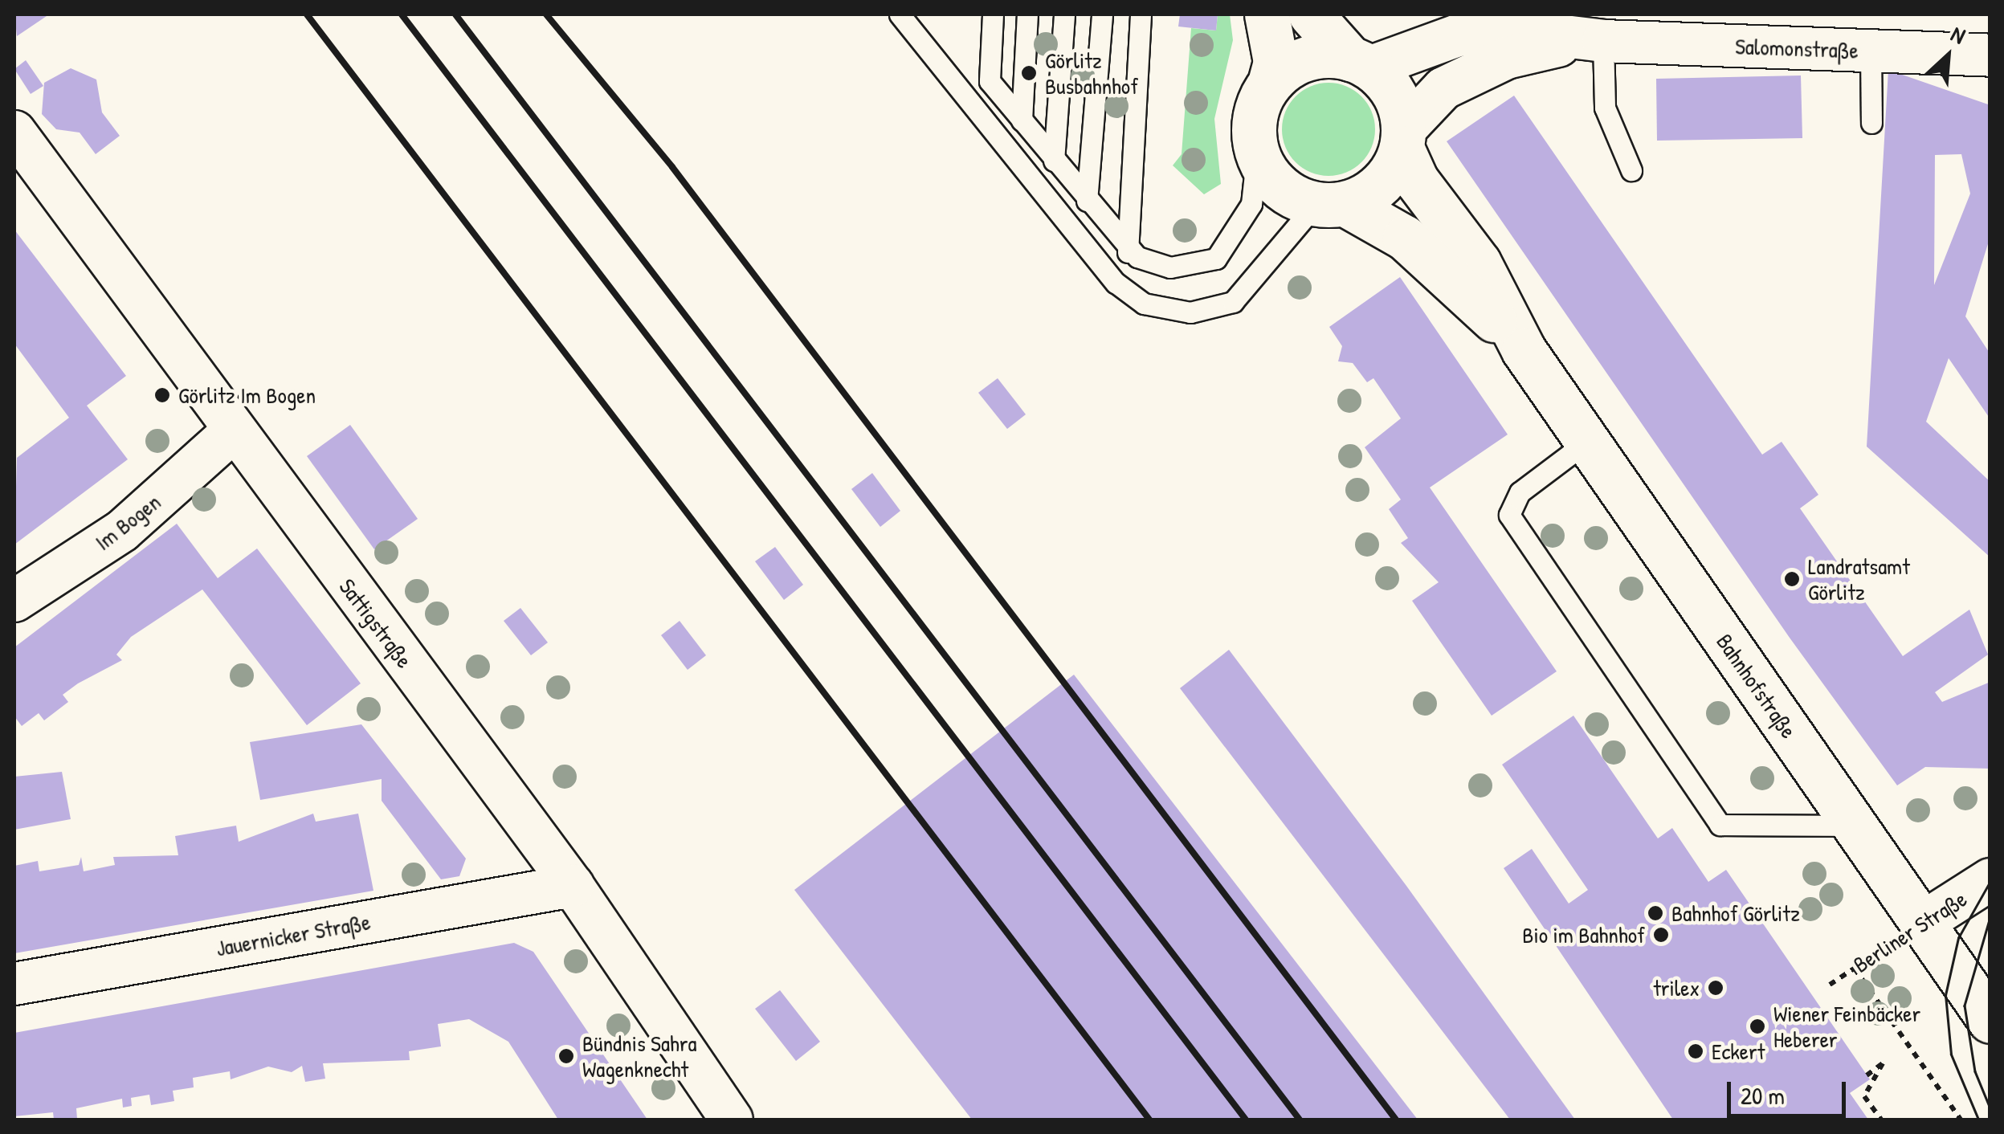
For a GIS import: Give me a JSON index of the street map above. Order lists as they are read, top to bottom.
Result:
{
  "streets": {
    "main road": ["Bahnhofstraße"],
    "street": [
      "Salomonstraße",
      "Im Bogen",
      "Sattigstraße",
      "Berliner Straße",
      "Jauernicker Straße"
    ]
  },
  "crossings": [
    ["Salomonstraße", "Bahnhofstraße"],
    ["Im Bogen", "Sattigstraße"],
    ["Sattigstraße", "Jauernicker Straße"],
    ["Bahnhofstraße", "Berliner Straße"]
  ],
  "places": [
    "Görlitz Busbahnhof",
    "Görlitz Im Bogen",
    "Landratsamt Görlitz",
    "Bahnhof Görlitz",
    "Bio im Bahnhof",
    "trilex",
    "Wiener Feinbäcker Heberer",
    "Eckert",
    "Bündnis Sahra Wagenknecht"
  ],
  "scale_bar": "20 m",
  "north": "top right"
}
